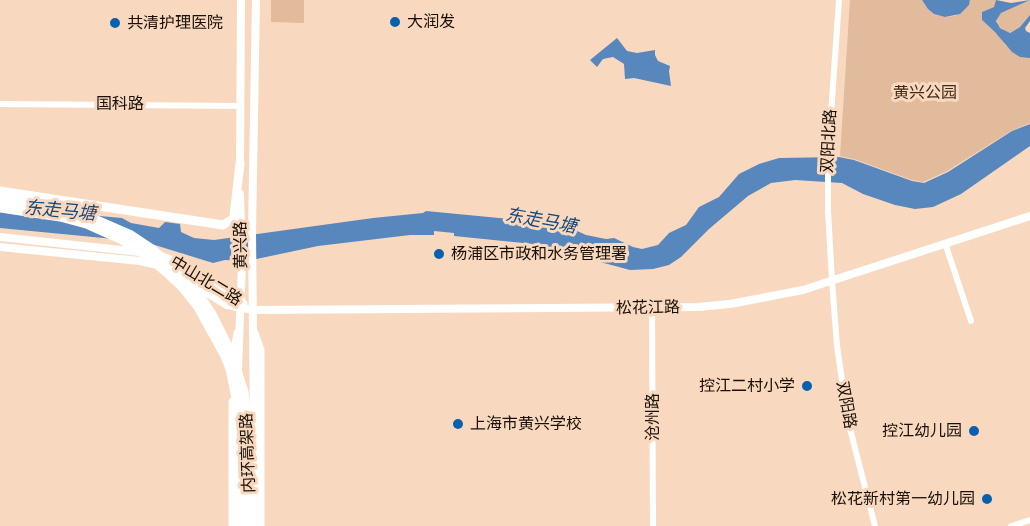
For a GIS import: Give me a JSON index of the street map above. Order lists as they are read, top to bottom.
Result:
{
  "streets": {
    "highway": ["内环高架路"],
    "main road": ["黄兴路", "中山北二路", "松花江路"],
    "street": [
      "国科路",
      "双阳北路",
      "双阳路",
      "沧州路"
    ]
  },
  "crossings": [
    ["国科路", "黄兴路"],
    ["双阳北路", "松花江路"],
    ["双阳北路", "双阳路"],
    ["黄兴路", "中山北二路"],
    ["黄兴路", "松花江路"],
    ["黄兴路", "内环高架路"],
    ["中山北二路", "松花江路"],
    ["松花江路", "双阳路"],
    ["松花江路", "沧州路"]
  ],
  "water": ["东走马塘"],
  "parks": ["黄兴公园"],
  "places": [
    "大润发",
    "共清护理医院",
    "杨浦区市政和水务管理署",
    "控江二村小学",
    "上海市黄兴学校",
    "控江幼儿园",
    "松花新村第一幼儿园"
  ]
}
